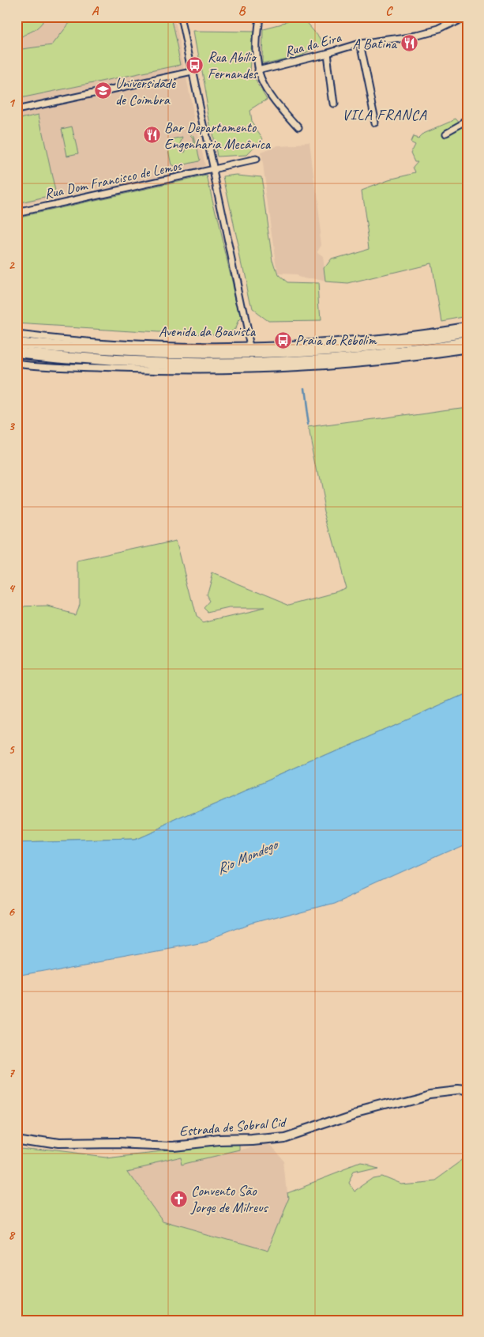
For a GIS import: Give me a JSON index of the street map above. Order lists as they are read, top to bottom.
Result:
{
  "streets": {
    "highway": ["Avenida da Boavista"],
    "street": ["Rua da Eira", "Rua Dom Francisco de Lemos", "Estrada de Sobral Cid"]
  },
  "districts": ["VILA FRANCA"],
  "water": ["Rio Mondego"],
  "places": {
    "restaurant": ["A Batina", "Bar Departamento Engenharia Mecânica"],
    "bus stop": ["Rua Abílio Fernandes", "Praia do Rebolim"],
    "school or university": ["Universidade de Coimbra"],
    "church": ["Convento São Jorge de Milreus"]
  },
  "grid": {
    "columns": ["A", "B", "C"],
    "rows": [
      "1",
      "2",
      "3",
      "4",
      "5",
      "6",
      "7",
      "8"
    ]
  }
}
